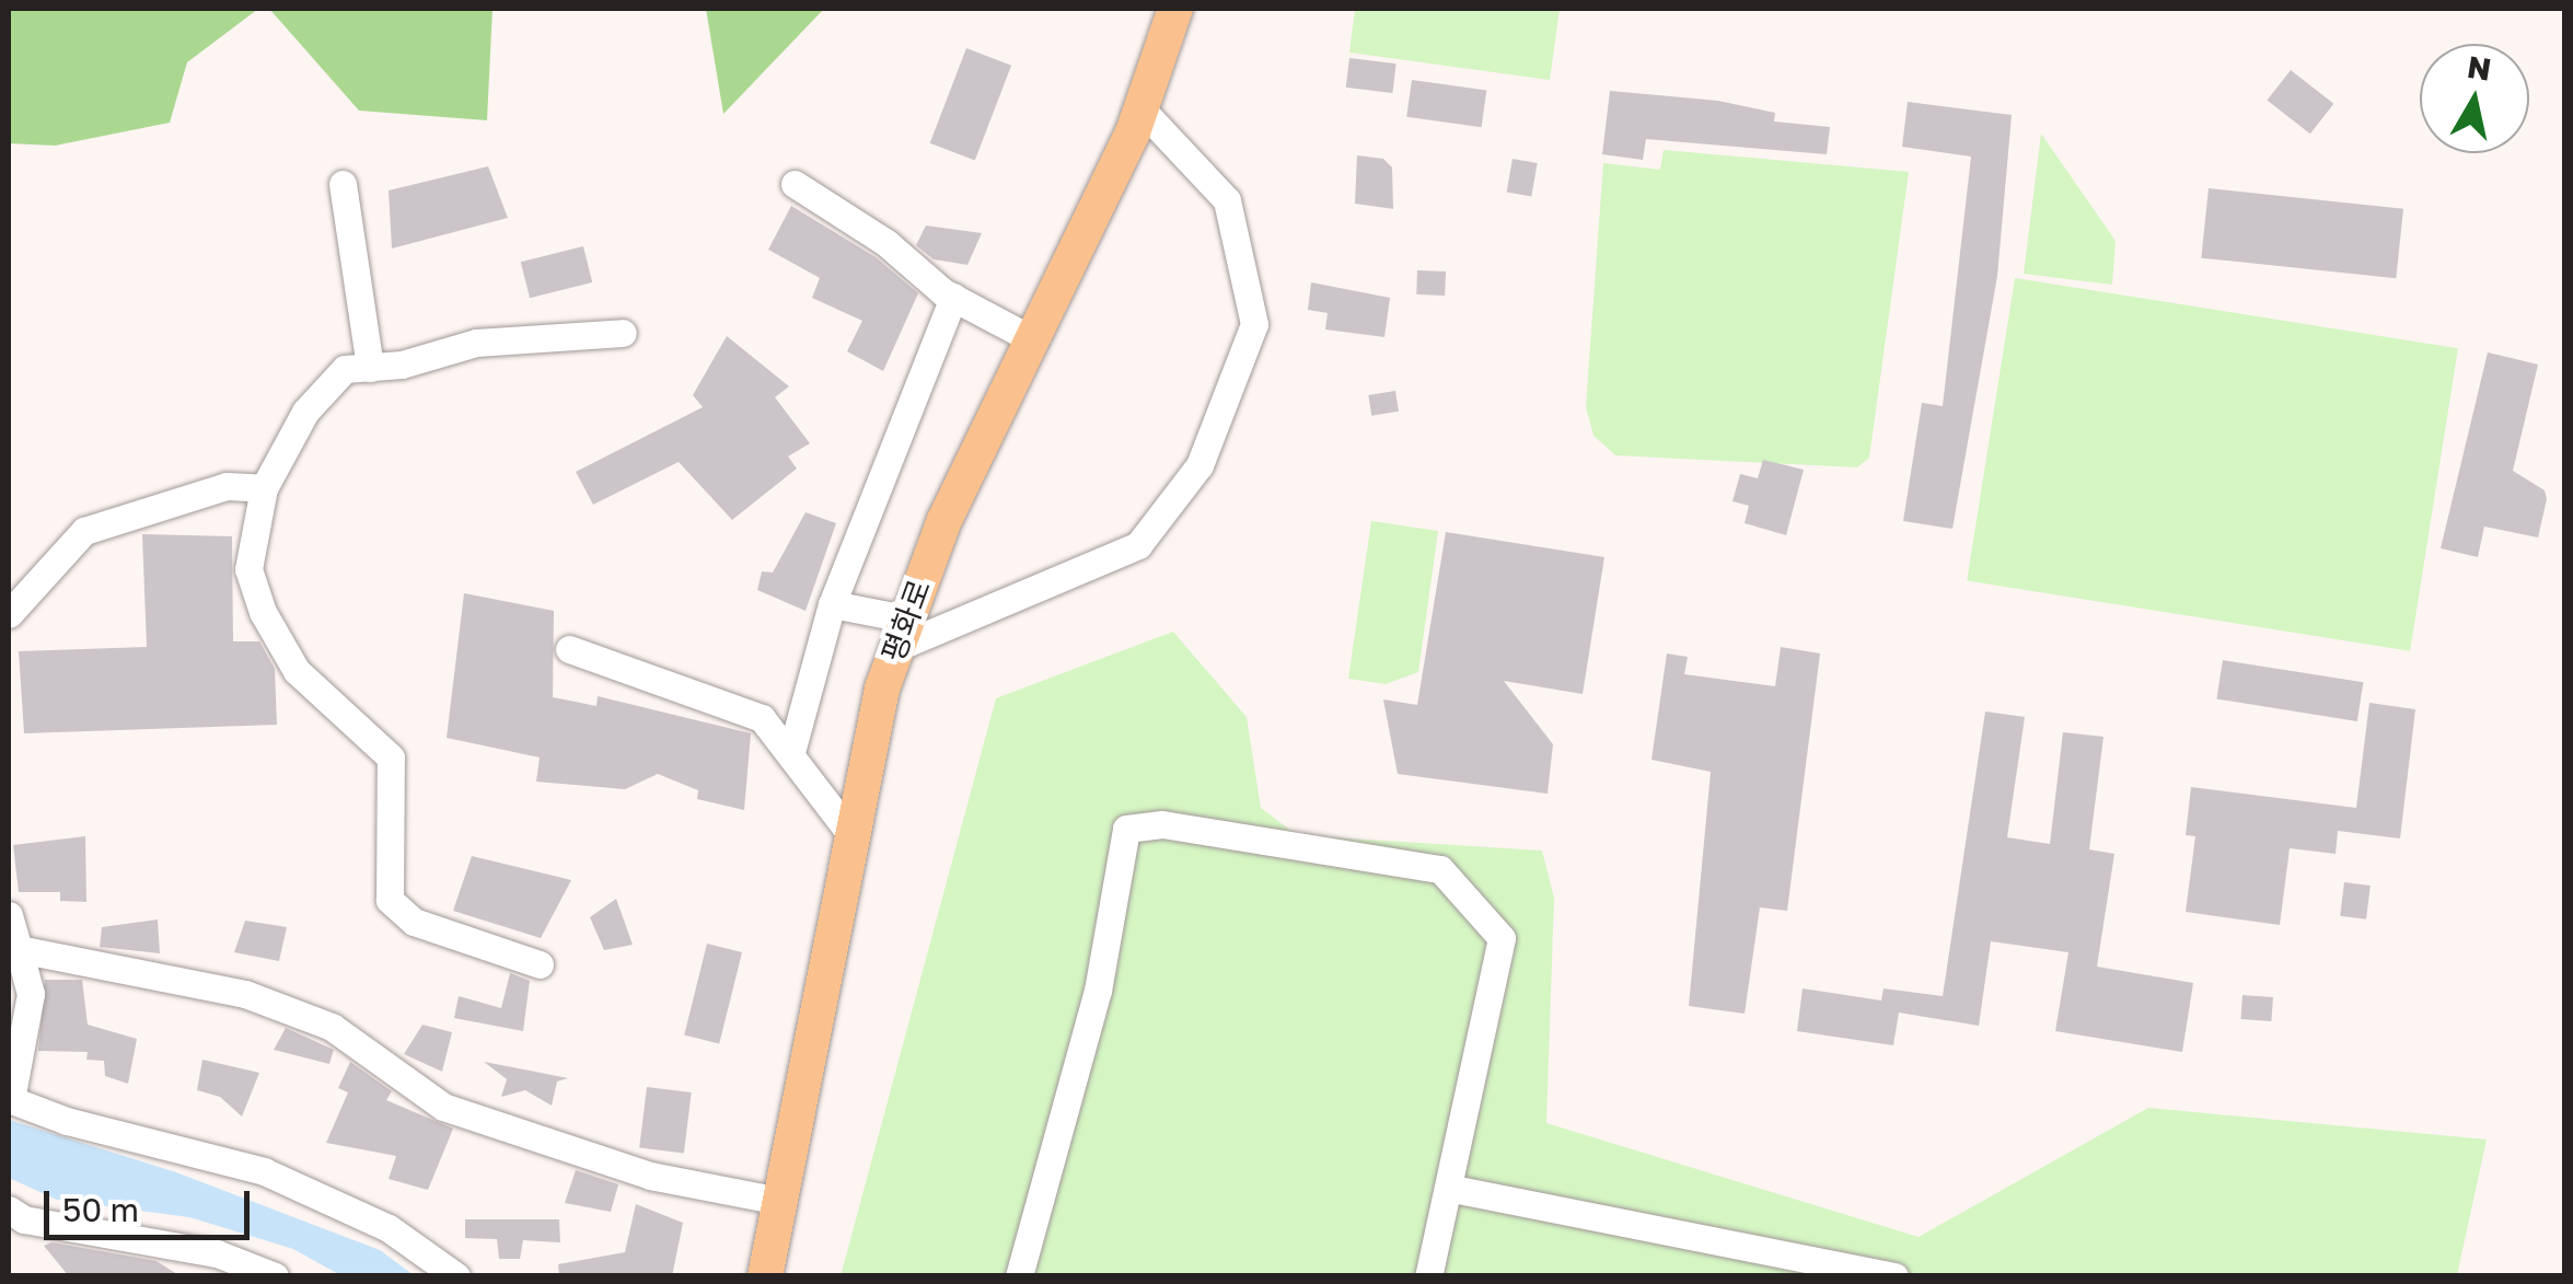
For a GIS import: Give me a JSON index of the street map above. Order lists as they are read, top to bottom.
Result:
{
  "streets": {
    "main road": ["평화로"]
  },
  "scale_bar": "50 m",
  "north": "top"
}
